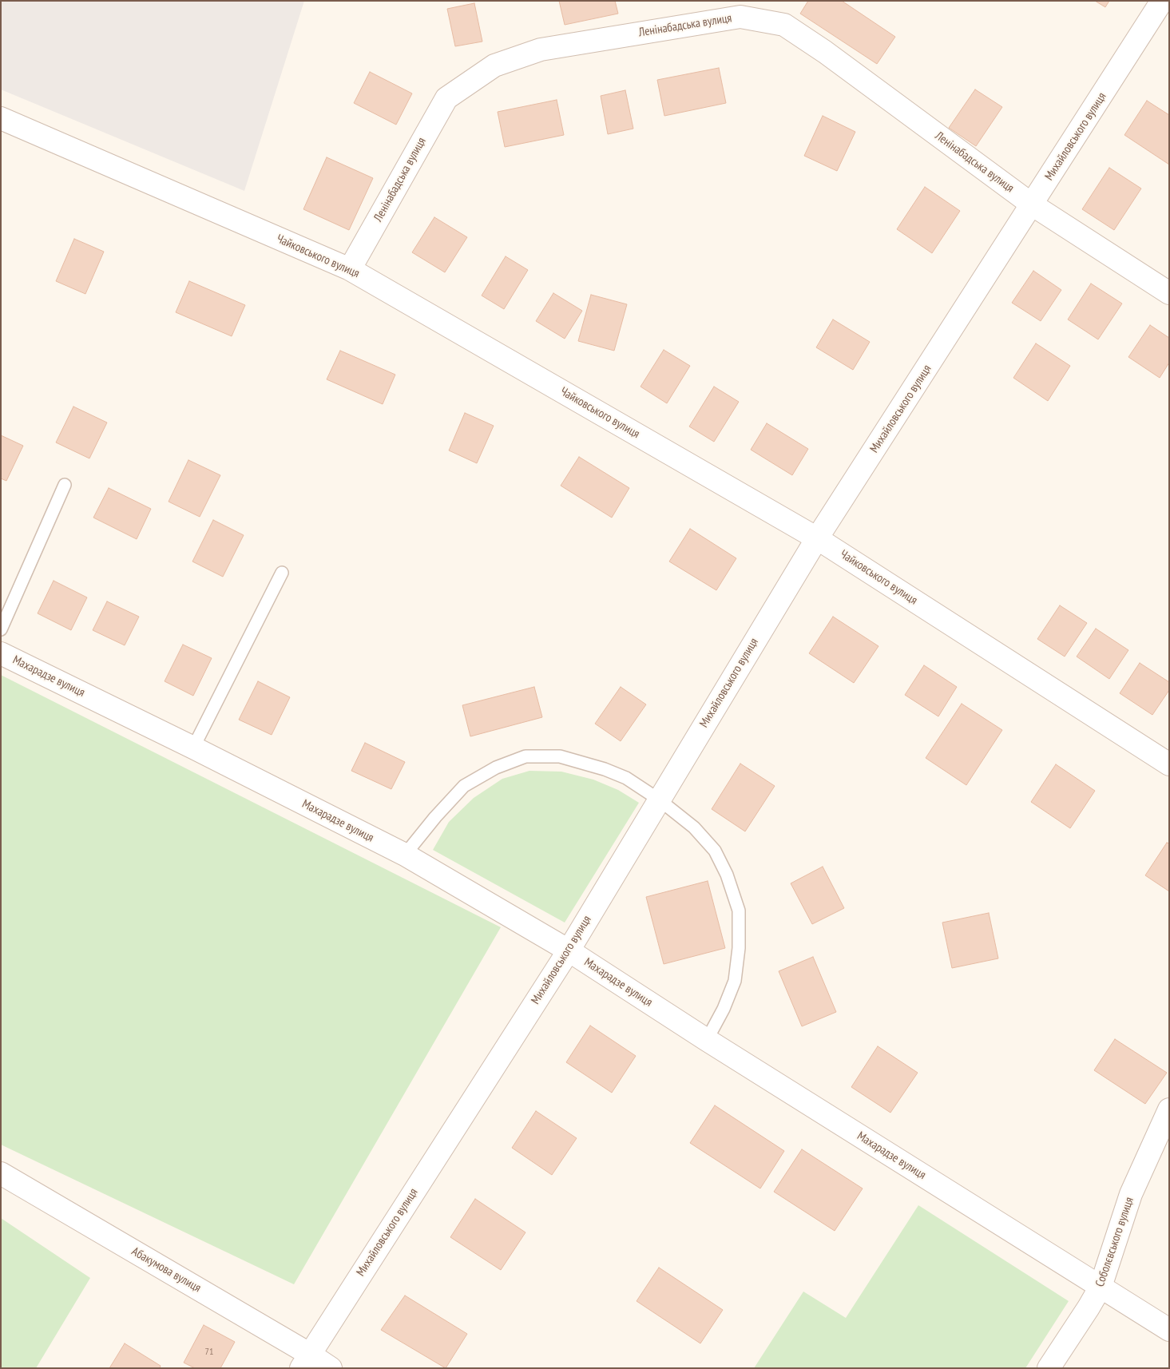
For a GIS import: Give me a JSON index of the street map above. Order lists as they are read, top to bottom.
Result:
{
  "streets": {
    "street": [
      "Ленінабадська вулиця",
      "Михайловського вулиця",
      "Чайковського вулиця",
      "Махарадзе вулиця",
      "Соболєвського вулиця",
      "Абакумова вулиця"
    ]
  },
  "crossings": [
    ["Ленінабадська вулиця", "Михайловського вулиця"],
    ["Ленінабадська вулиця", "Чайковського вулиця"],
    ["Михайловського вулиця", "Чайковського вулиця"],
    ["Михайловського вулиця", "Махарадзе вулиця"],
    ["Михайловського вулиця", "Абакумова вулиця"],
    ["Махарадзе вулиця", "Соболєвського вулиця"]
  ],
  "house_numbers": ["71"]
}
